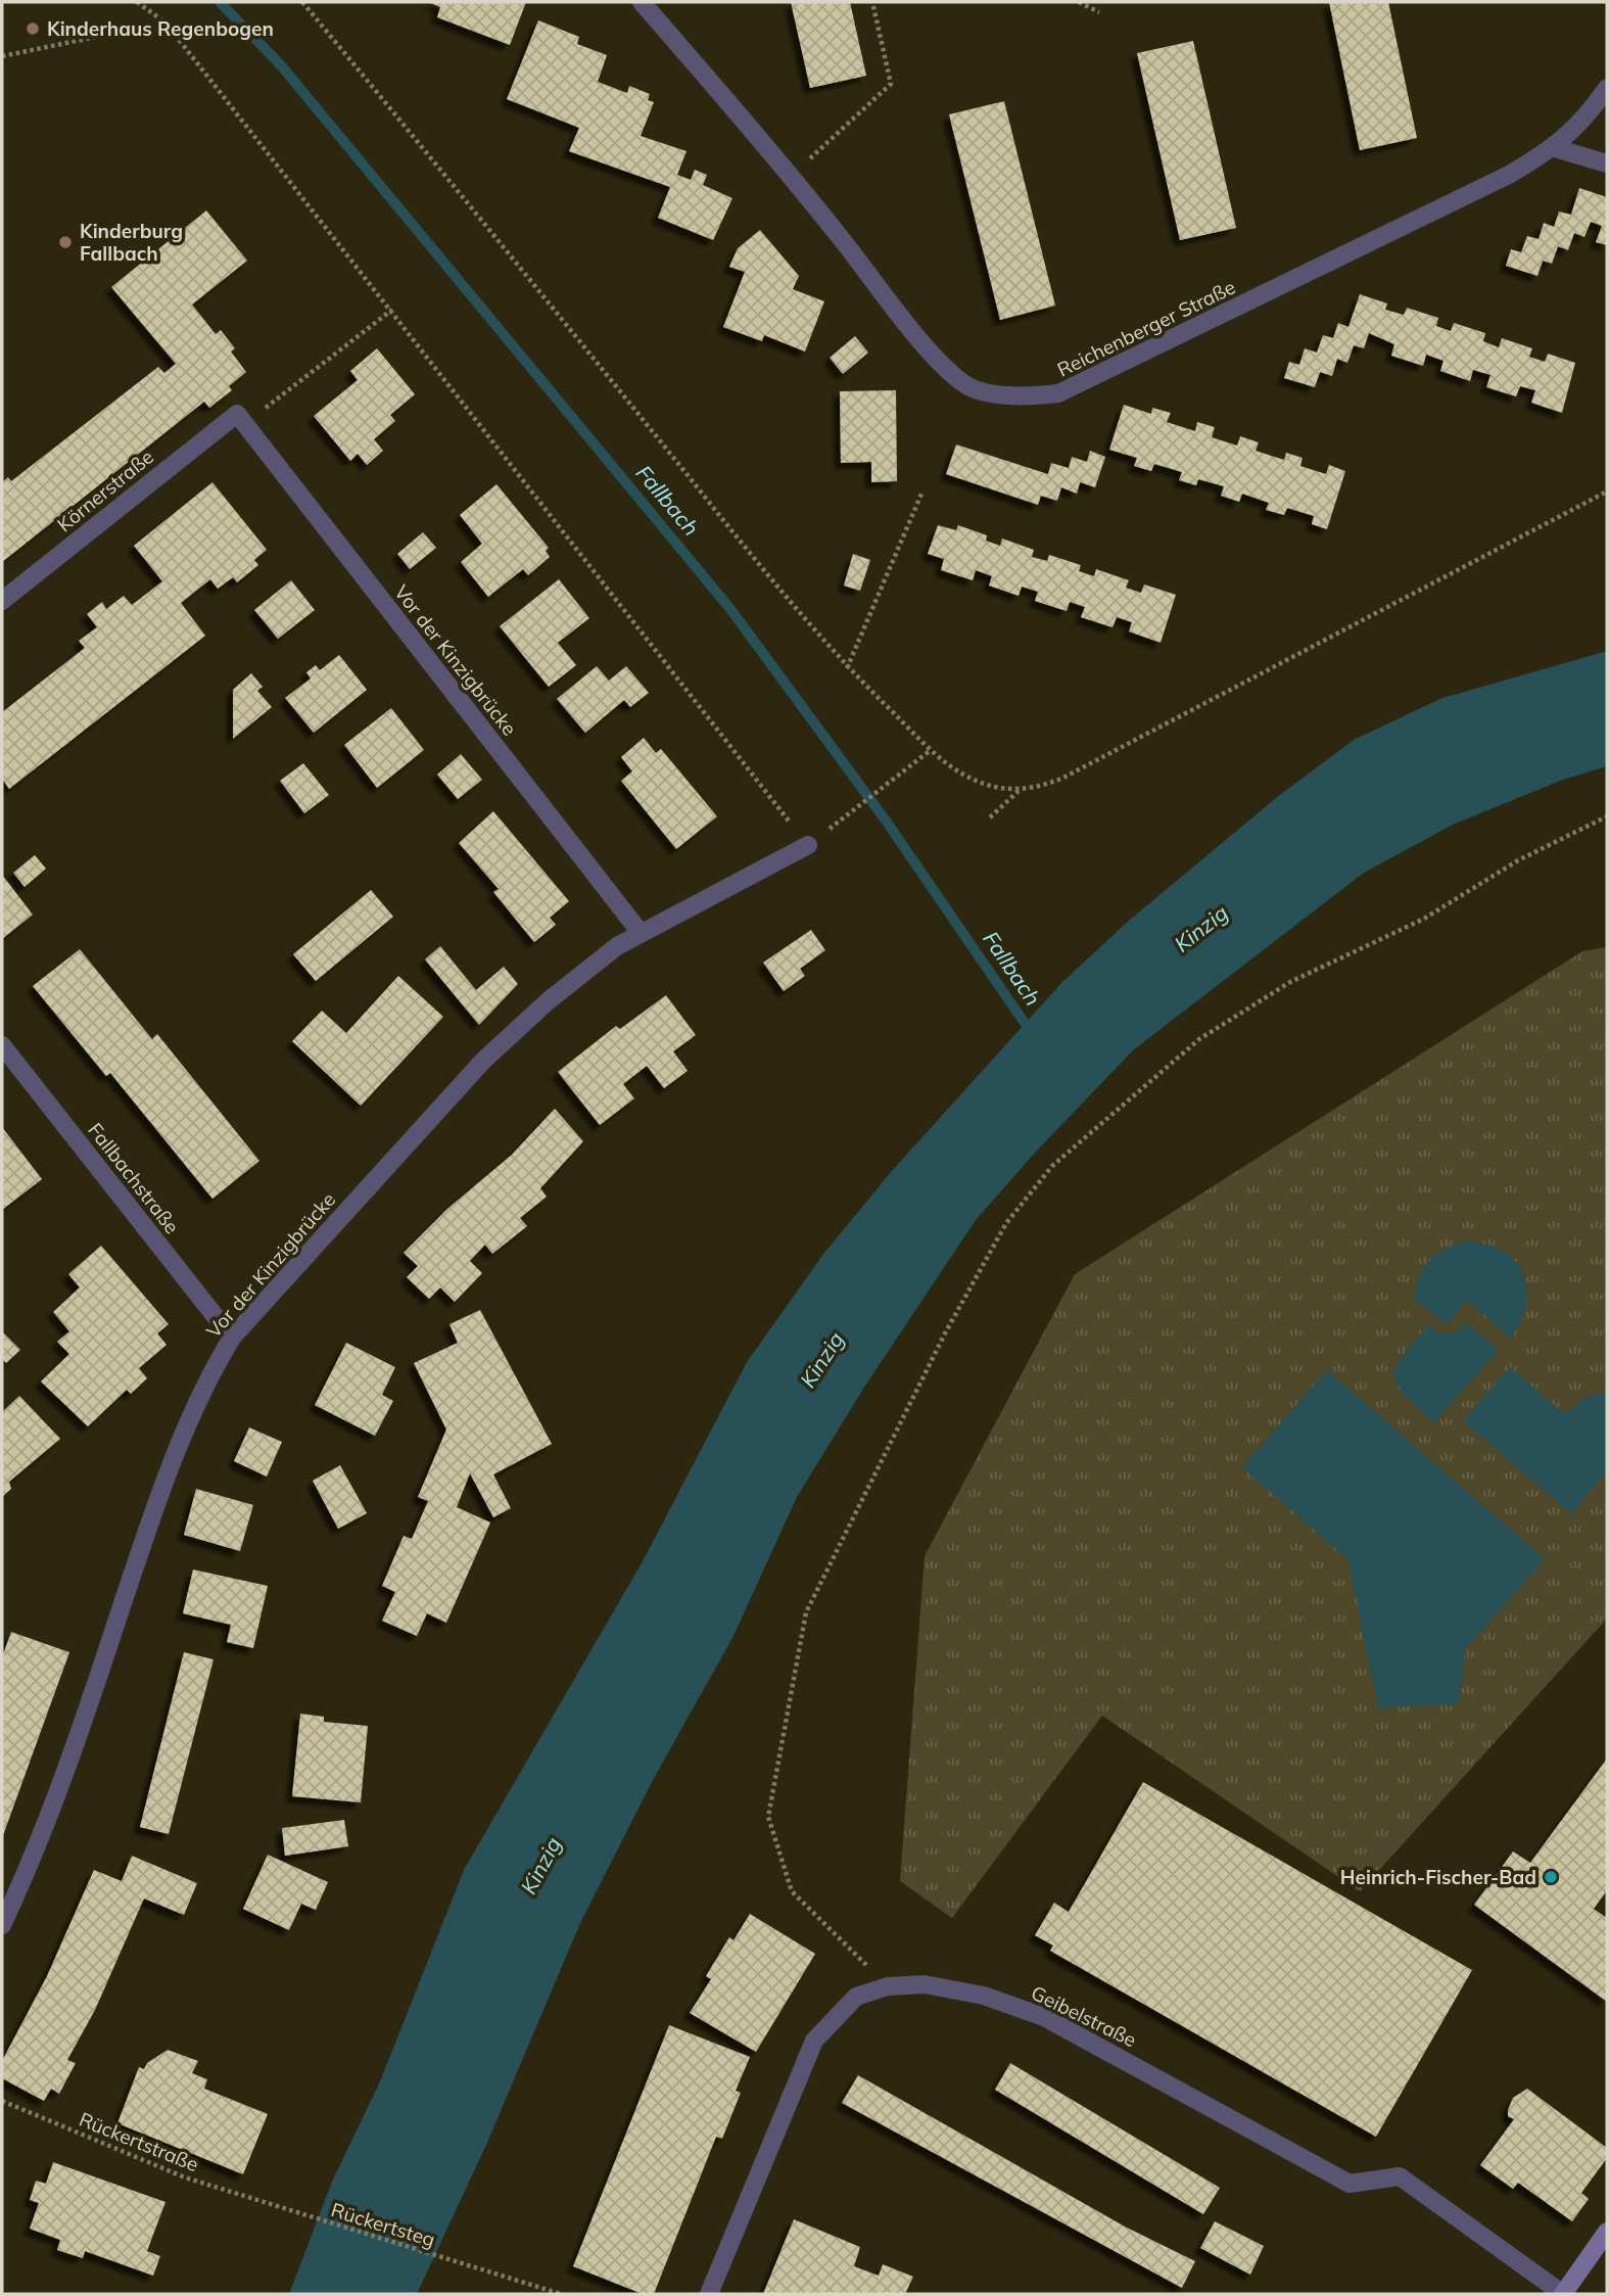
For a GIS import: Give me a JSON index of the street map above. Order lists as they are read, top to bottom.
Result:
{
  "streets": {
    "street": [
      "Reichenberger Straße",
      "Körnerstraße",
      "Vor der Kinzigbrücke",
      "Fallbachstraße",
      "Geibelstraße"
    ],
    "path": ["Rückertstraße", "Rückertsteg"]
  },
  "crossings": [
    ["Körnerstraße", "Vor der Kinzigbrücke"],
    ["Vor der Kinzigbrücke", "Fallbachstraße"],
    ["Rückertstraße", "Rückertsteg"]
  ],
  "water": ["Fallbach", "Kinzig"],
  "places": ["Kinderhaus Regenbogen", "Kinderburg Fallbach", "Heinrich-Fischer-Bad"]
}
